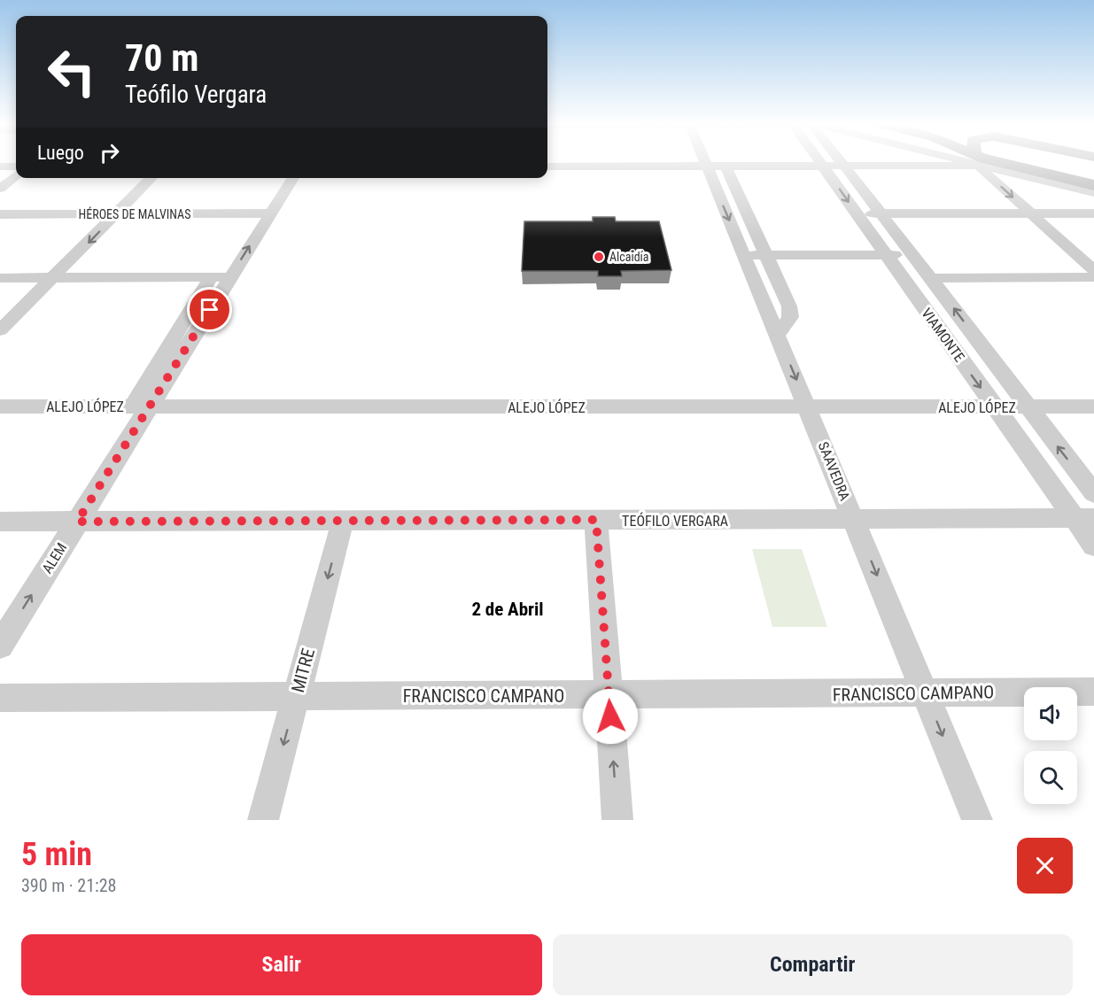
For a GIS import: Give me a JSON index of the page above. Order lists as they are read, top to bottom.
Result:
{
  "streets": {
    "street": [
      "HÉROES DE MALVINAS",
      "VIAMONTE",
      "ALEJO LÓPEZ",
      "SAAVEDRA",
      "TEÓFILO VERGARA",
      "ALEM",
      "MITRE",
      "FRANCISCO CAMPANO"
    ]
  },
  "crossings": [
    ["HÉROES DE MALVINAS", "ALEM"],
    ["VIAMONTE", "ALEJO LÓPEZ"],
    ["VIAMONTE", "TEÓFILO VERGARA"],
    ["ALEJO LÓPEZ", "SAAVEDRA"],
    ["ALEJO LÓPEZ", "ALEM"],
    ["SAAVEDRA", "TEÓFILO VERGARA"],
    ["SAAVEDRA", "FRANCISCO CAMPANO"],
    ["TEÓFILO VERGARA", "ALEM"],
    ["TEÓFILO VERGARA", "MITRE"],
    ["MITRE", "FRANCISCO CAMPANO"]
  ],
  "one_way": ["SAAVEDRA", "ALEM", "MITRE"],
  "districts": ["2 de Abril"],
  "places": ["Alcaidia"],
  "page": {
    "turn": ["70 m", "Teófilo Vergara"],
    "then": "Luego",
    "heading": ["5 min", "390 m · 21:28"],
    "buttons": ["Salir", "Compartir"]
  }
}
